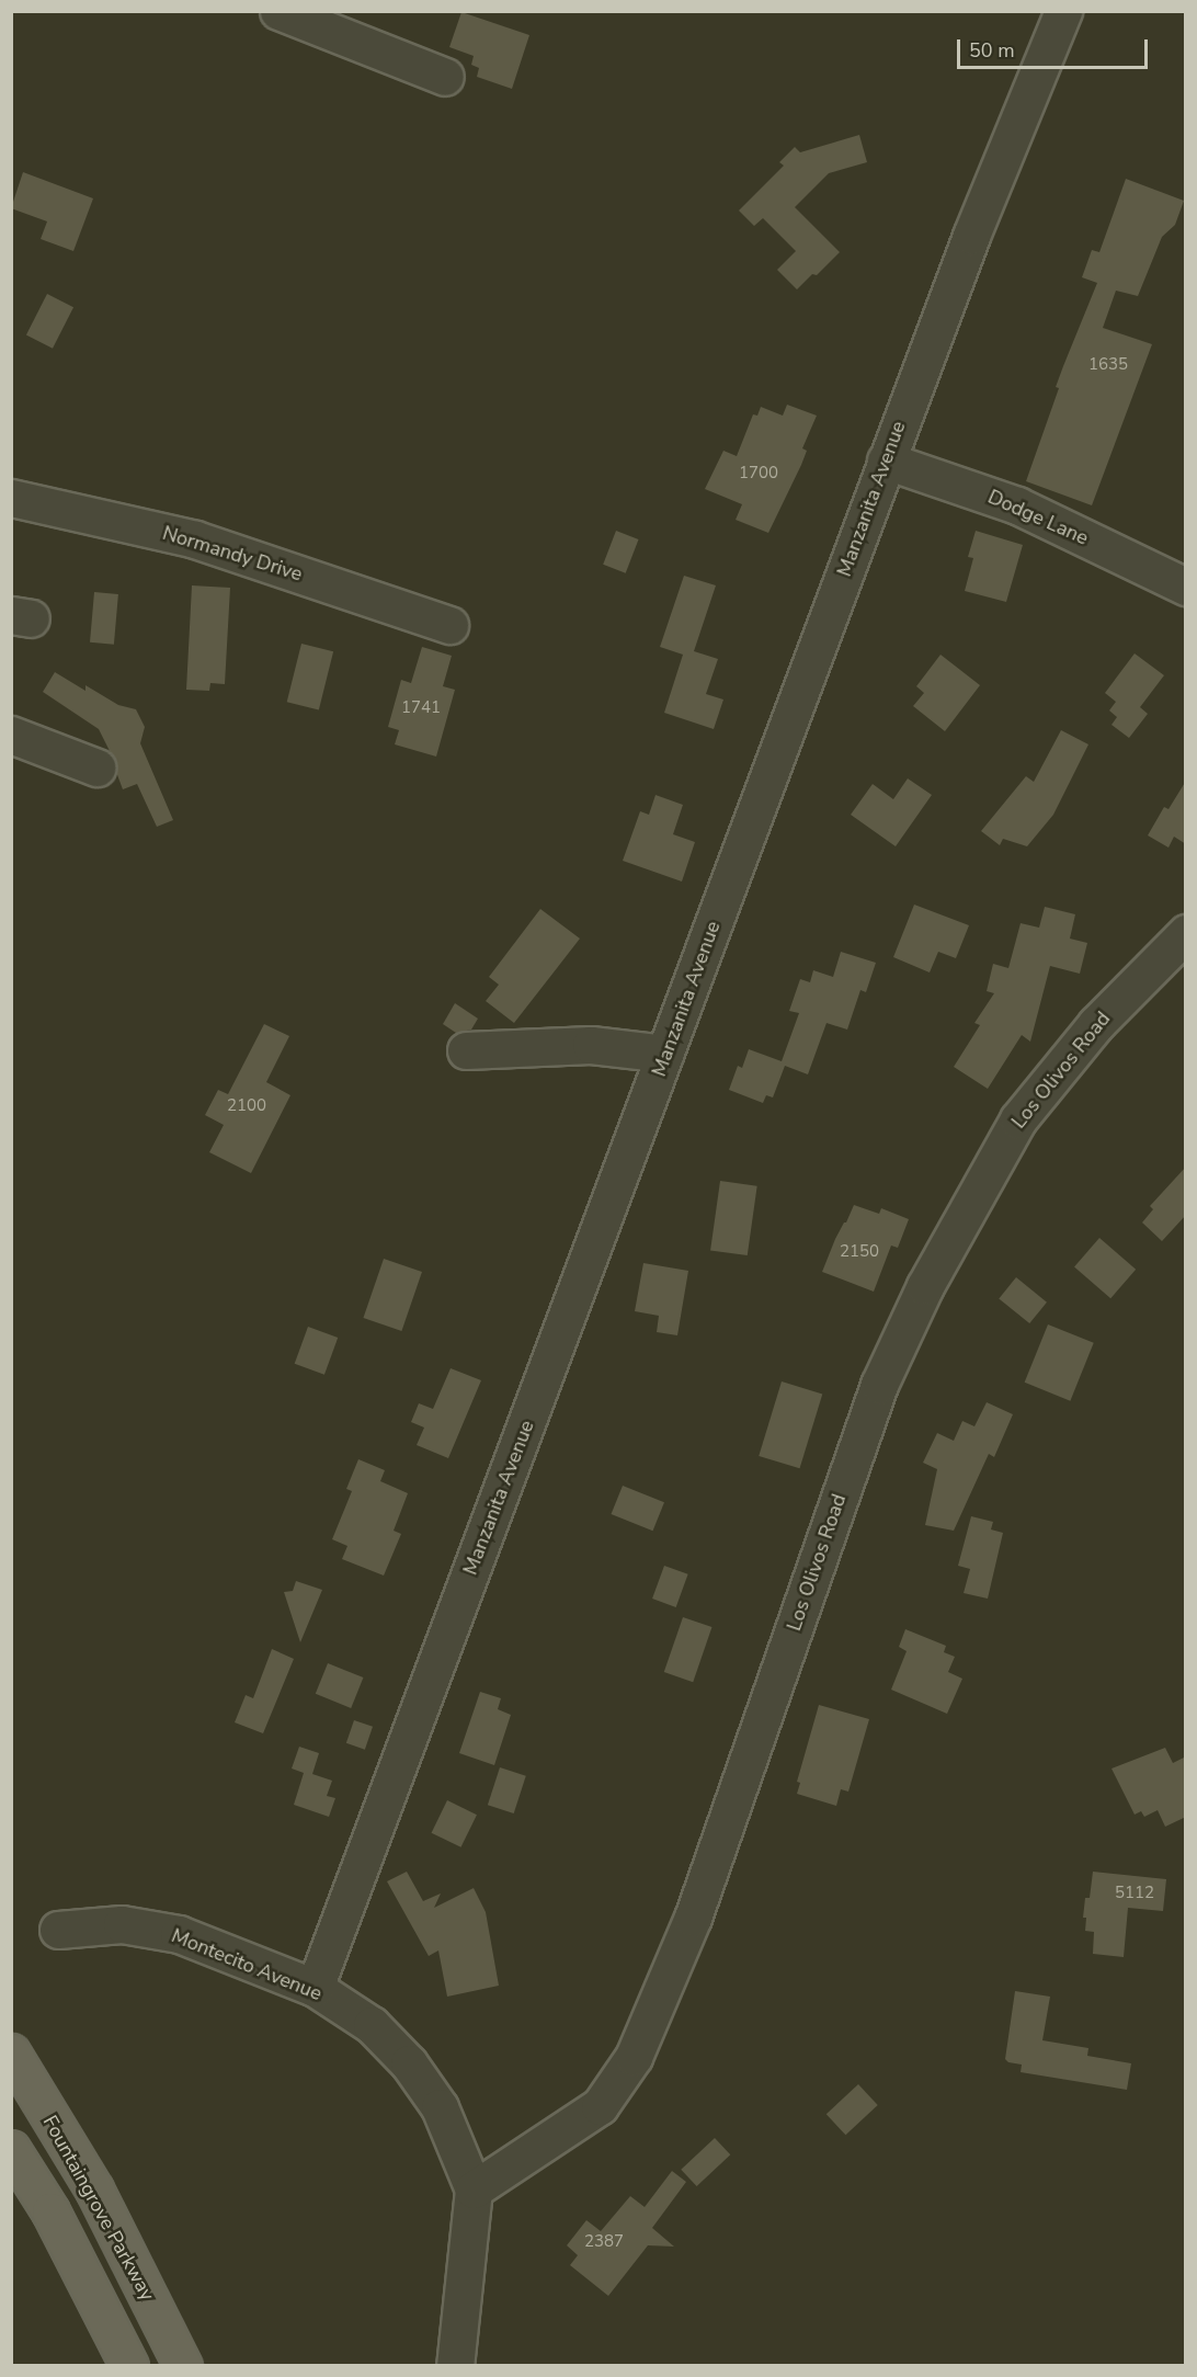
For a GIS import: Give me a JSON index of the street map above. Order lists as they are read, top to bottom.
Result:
{
  "streets": {
    "main road": ["Fountaingrove Parkway"],
    "street": [
      "Manzanita Avenue",
      "Dodge Lane",
      "Normandy Drive",
      "Los Olivos Road",
      "Montecito Avenue"
    ]
  },
  "crossings": [
    ["Manzanita Avenue", "Dodge Lane"],
    ["Manzanita Avenue", "Montecito Avenue"],
    ["Los Olivos Road", "Montecito Avenue"]
  ],
  "house_numbers": [
    "1635",
    "1700",
    "1741",
    "2100",
    "2150",
    "5112",
    "2387"
  ],
  "scale_bar": "50 m"
}
